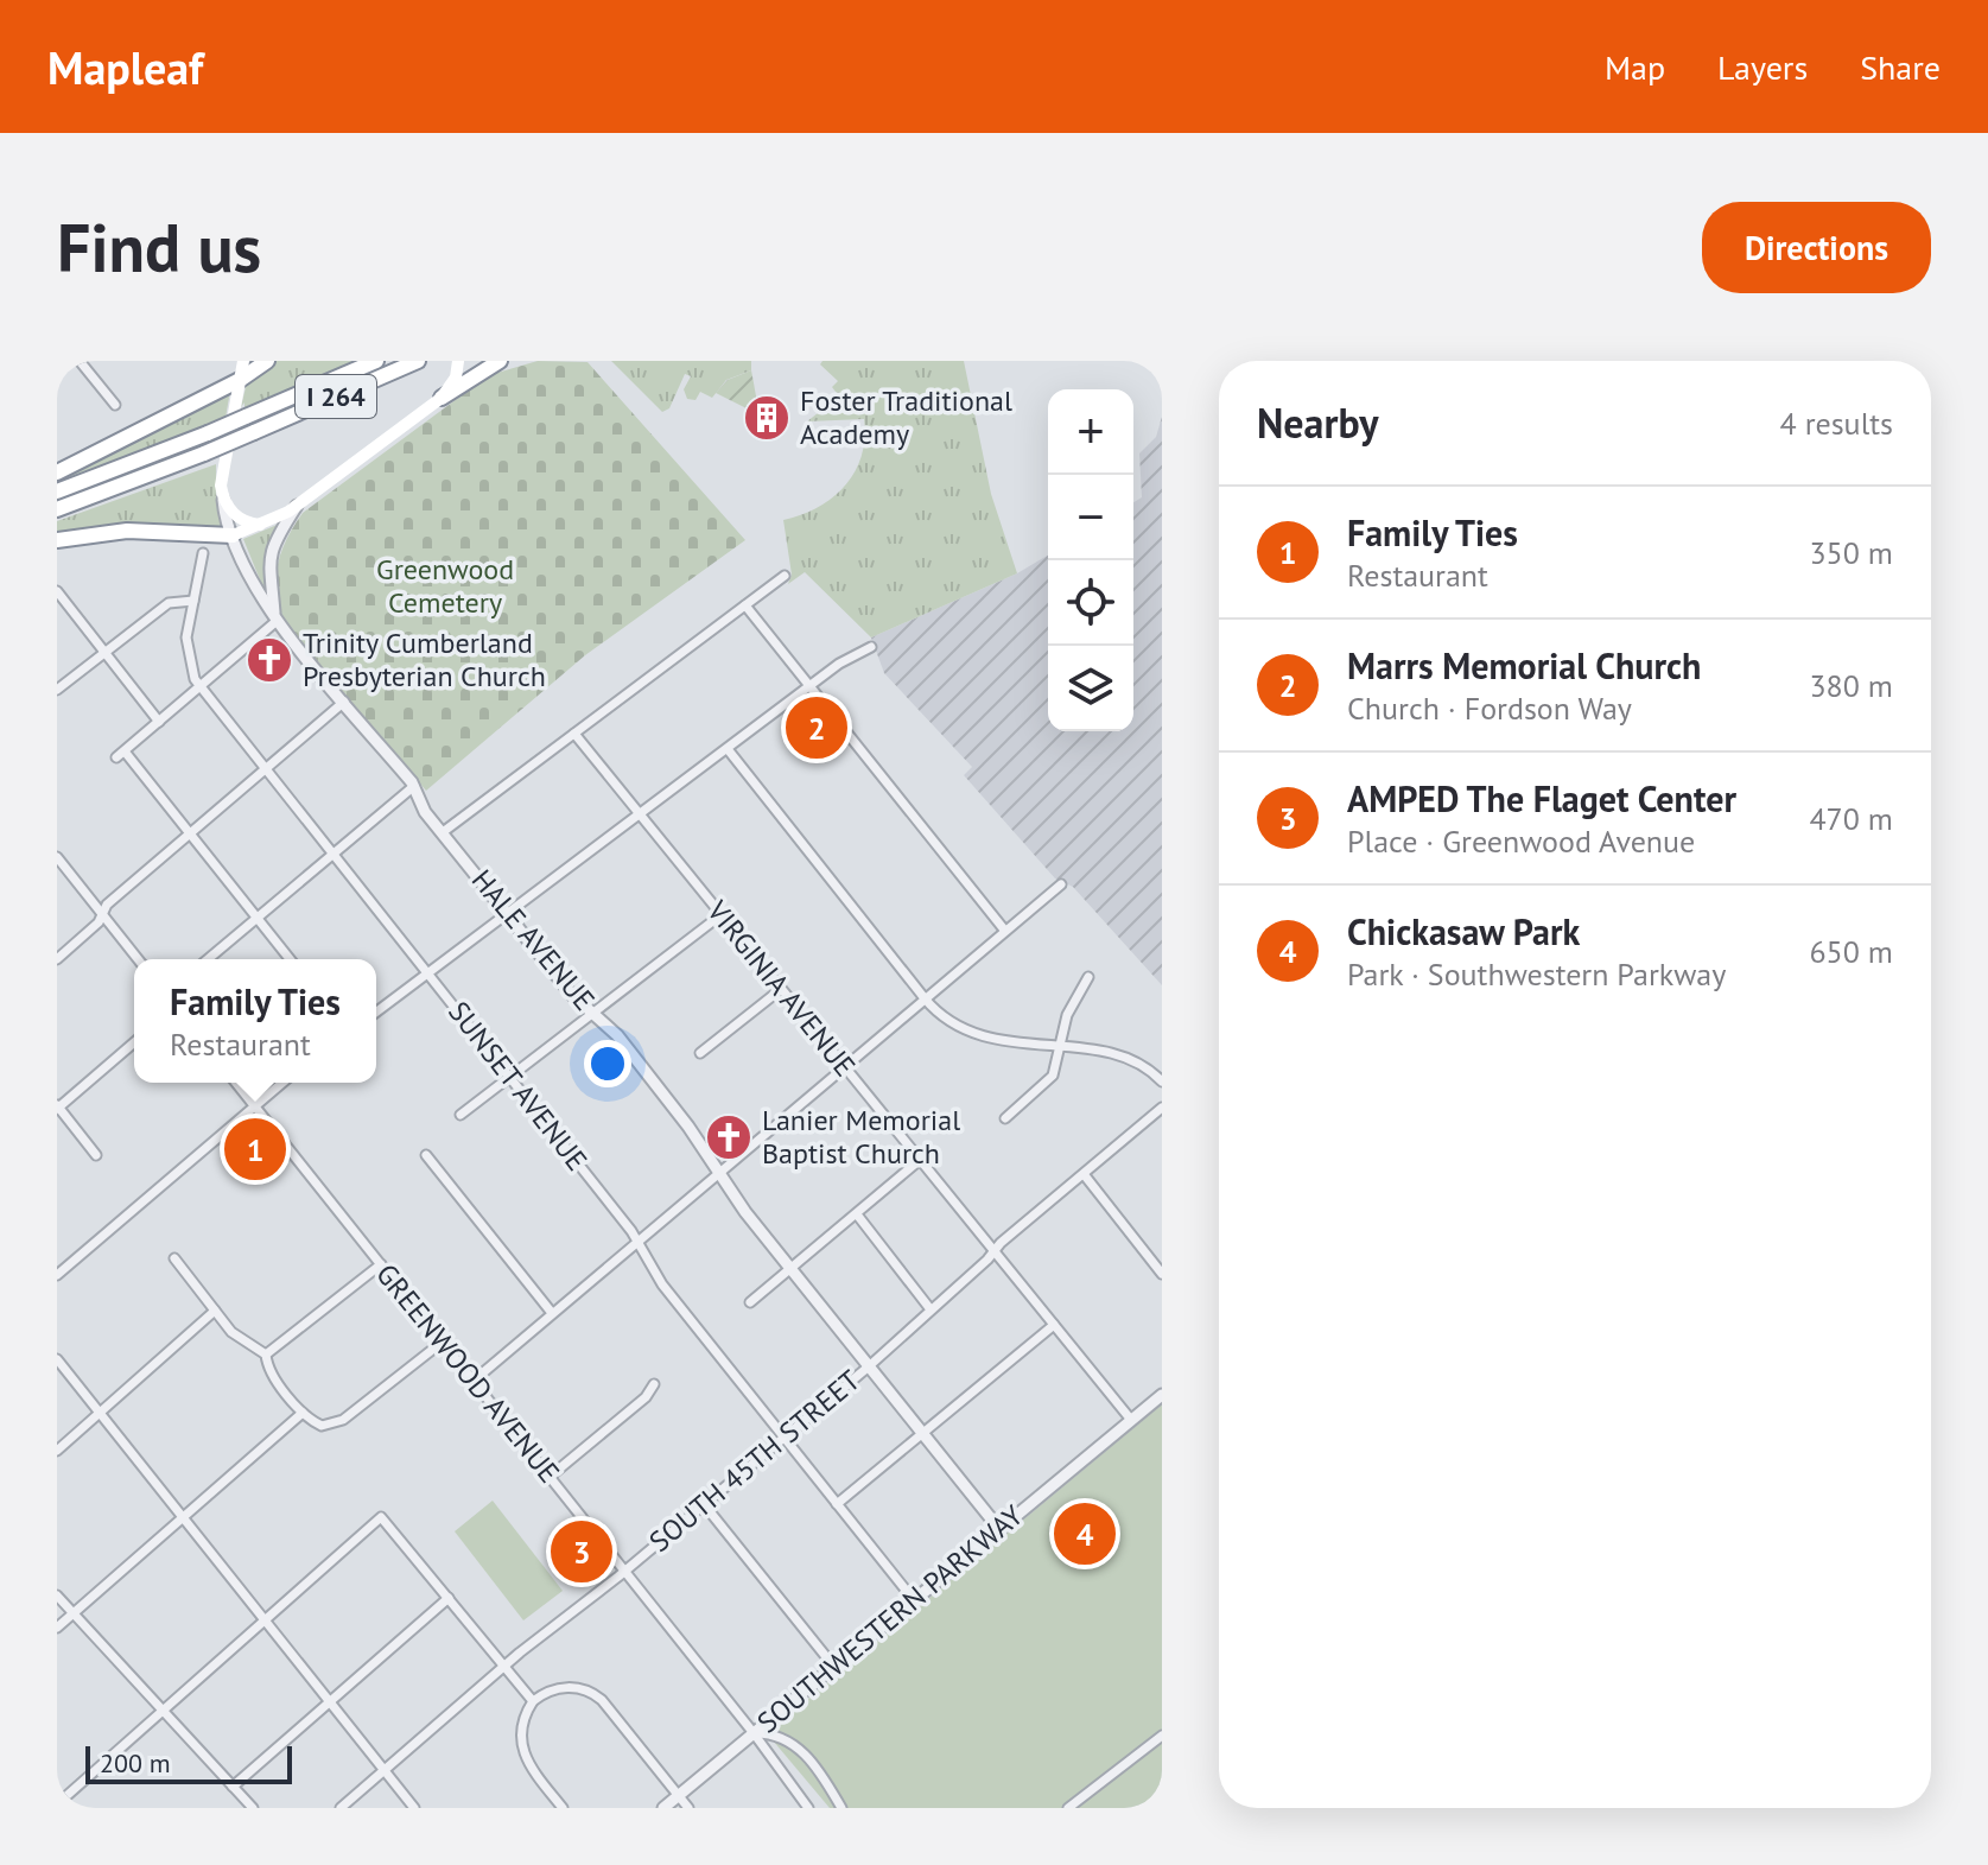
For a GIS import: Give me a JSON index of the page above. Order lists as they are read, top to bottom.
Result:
{
  "streets": {
    "highway": ["I 264"],
    "street": [
      "HALE AVENUE",
      "VIRGINIA AVENUE",
      "SUNSET AVENUE",
      "GREENWOOD AVENUE",
      "SOUTH 45TH STREET",
      "SOUTHWESTERN PARKWAY"
    ]
  },
  "crossings": [
    ["HALE AVENUE", "SOUTH 45TH STREET"],
    ["HALE AVENUE", "SOUTHWESTERN PARKWAY"],
    ["VIRGINIA AVENUE", "SOUTH 45TH STREET"],
    ["VIRGINIA AVENUE", "SOUTHWESTERN PARKWAY"],
    ["SUNSET AVENUE", "SOUTH 45TH STREET"],
    ["SUNSET AVENUE", "SOUTHWESTERN PARKWAY"],
    ["GREENWOOD AVENUE", "SOUTH 45TH STREET"],
    ["GREENWOOD AVENUE", "SOUTHWESTERN PARKWAY"]
  ],
  "parks": ["Greenwood Cemetery"],
  "places": {
    "building": ["Foster Traditional Academy"],
    "church": ["Trinity Cumberland Presbyterian Church", "Lanier Memorial Baptist Church"]
  },
  "scale_bar": "200 m",
  "page": {
    "header": "Mapleaf",
    "nav": ["Map", "Layers", "Share"],
    "buttons": "Directions",
    "title": "Find us",
    "heading": ["Nearby", "4 results"],
    "map_buttons": ["+", "−"],
    "list": [
      {
        "mark": "1",
        "name": "Family Ties",
        "note": "Restaurant",
        "value": "350 m"
      },
      {
        "mark": "2",
        "name": "Marrs Memorial Church",
        "note": "Church · Fordson Way",
        "value": "380 m"
      },
      {
        "mark": "3",
        "name": "AMPED The Flaget Center",
        "note": "Place · Greenwood Avenue",
        "value": "470 m"
      },
      {
        "mark": "4",
        "name": "Chickasaw Park",
        "note": "Park · Southwestern Parkway",
        "value": "650 m"
      }
    ],
    "pins": [
      "2",
      "1",
      "4",
      "3"
    ],
    "popup": ["Family Ties", "Restaurant"],
    "scale": "200 m"
  }
}
